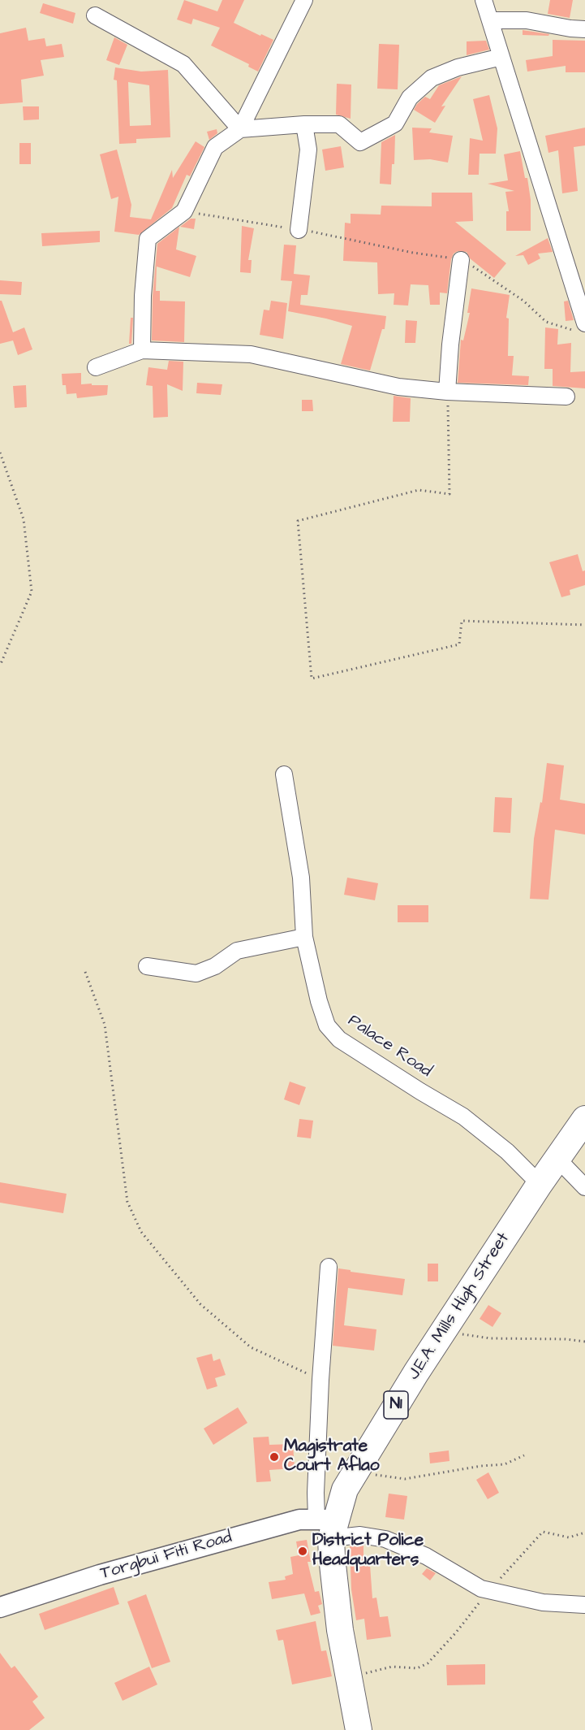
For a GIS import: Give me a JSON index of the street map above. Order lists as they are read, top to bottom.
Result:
{
  "streets": {
    "highway": ["J.E.A. Mills High Street", "N1"],
    "street": ["Palace Road", "Torgbui Fiti Road"]
  },
  "crossings": [
    ["Palace Road", "J.E.A. Mills High Street"],
    ["J.E.A. Mills High Street", "Torgbui Fiti Road"]
  ],
  "places": ["Magistrate Court Aflao", "District Police Headquarters"]
}
